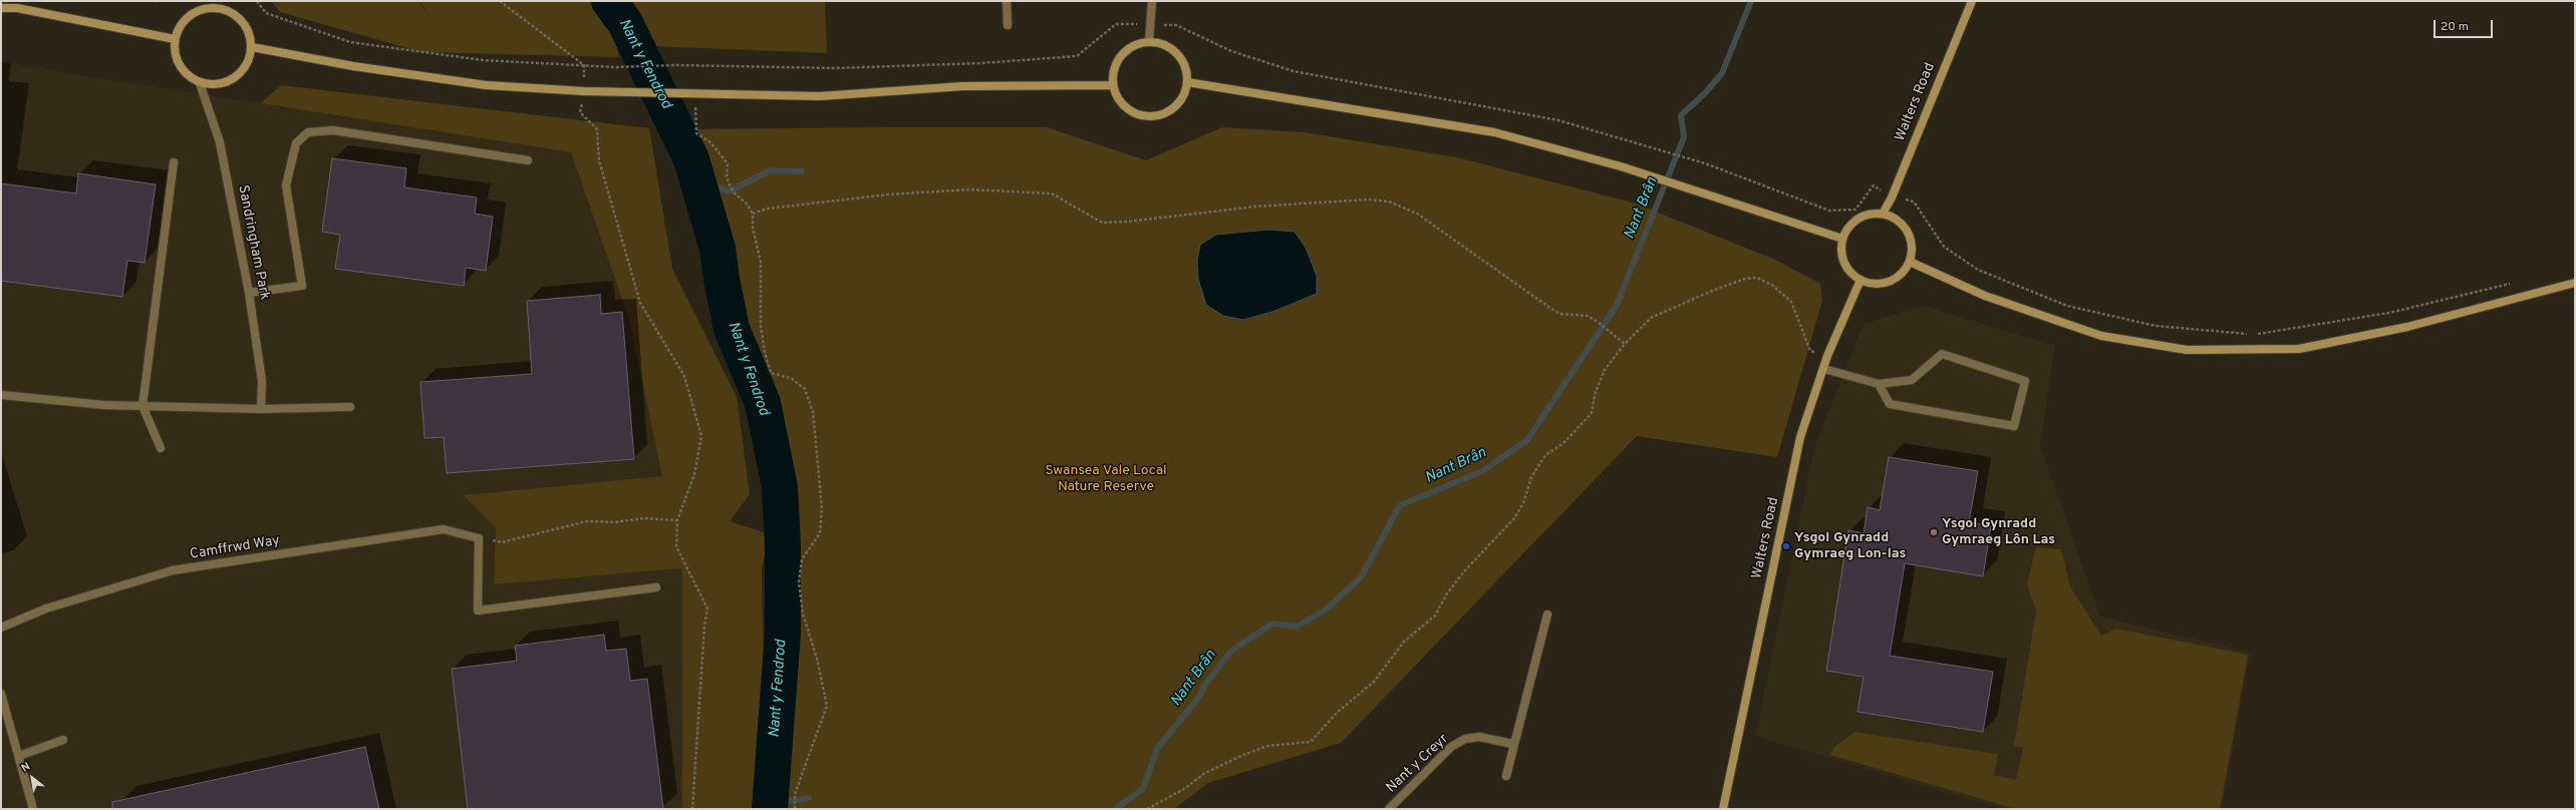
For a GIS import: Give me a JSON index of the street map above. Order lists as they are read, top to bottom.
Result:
{
  "streets": {
    "main road": ["Walters Road"],
    "street": ["Sandringham Park", "Camffrwd Way", "Nant y Creyr"]
  },
  "water": ["Nant y Fendrod", "Nant Brân"],
  "parks": ["Swansea Vale Local Nature Reserve"],
  "places": ["Ysgol Gynradd Gymraeg Lôn Las", "Ysgol Gynradd Gymraeg Lon-las"],
  "scale_bar": "20 m",
  "north": "top left"
}
